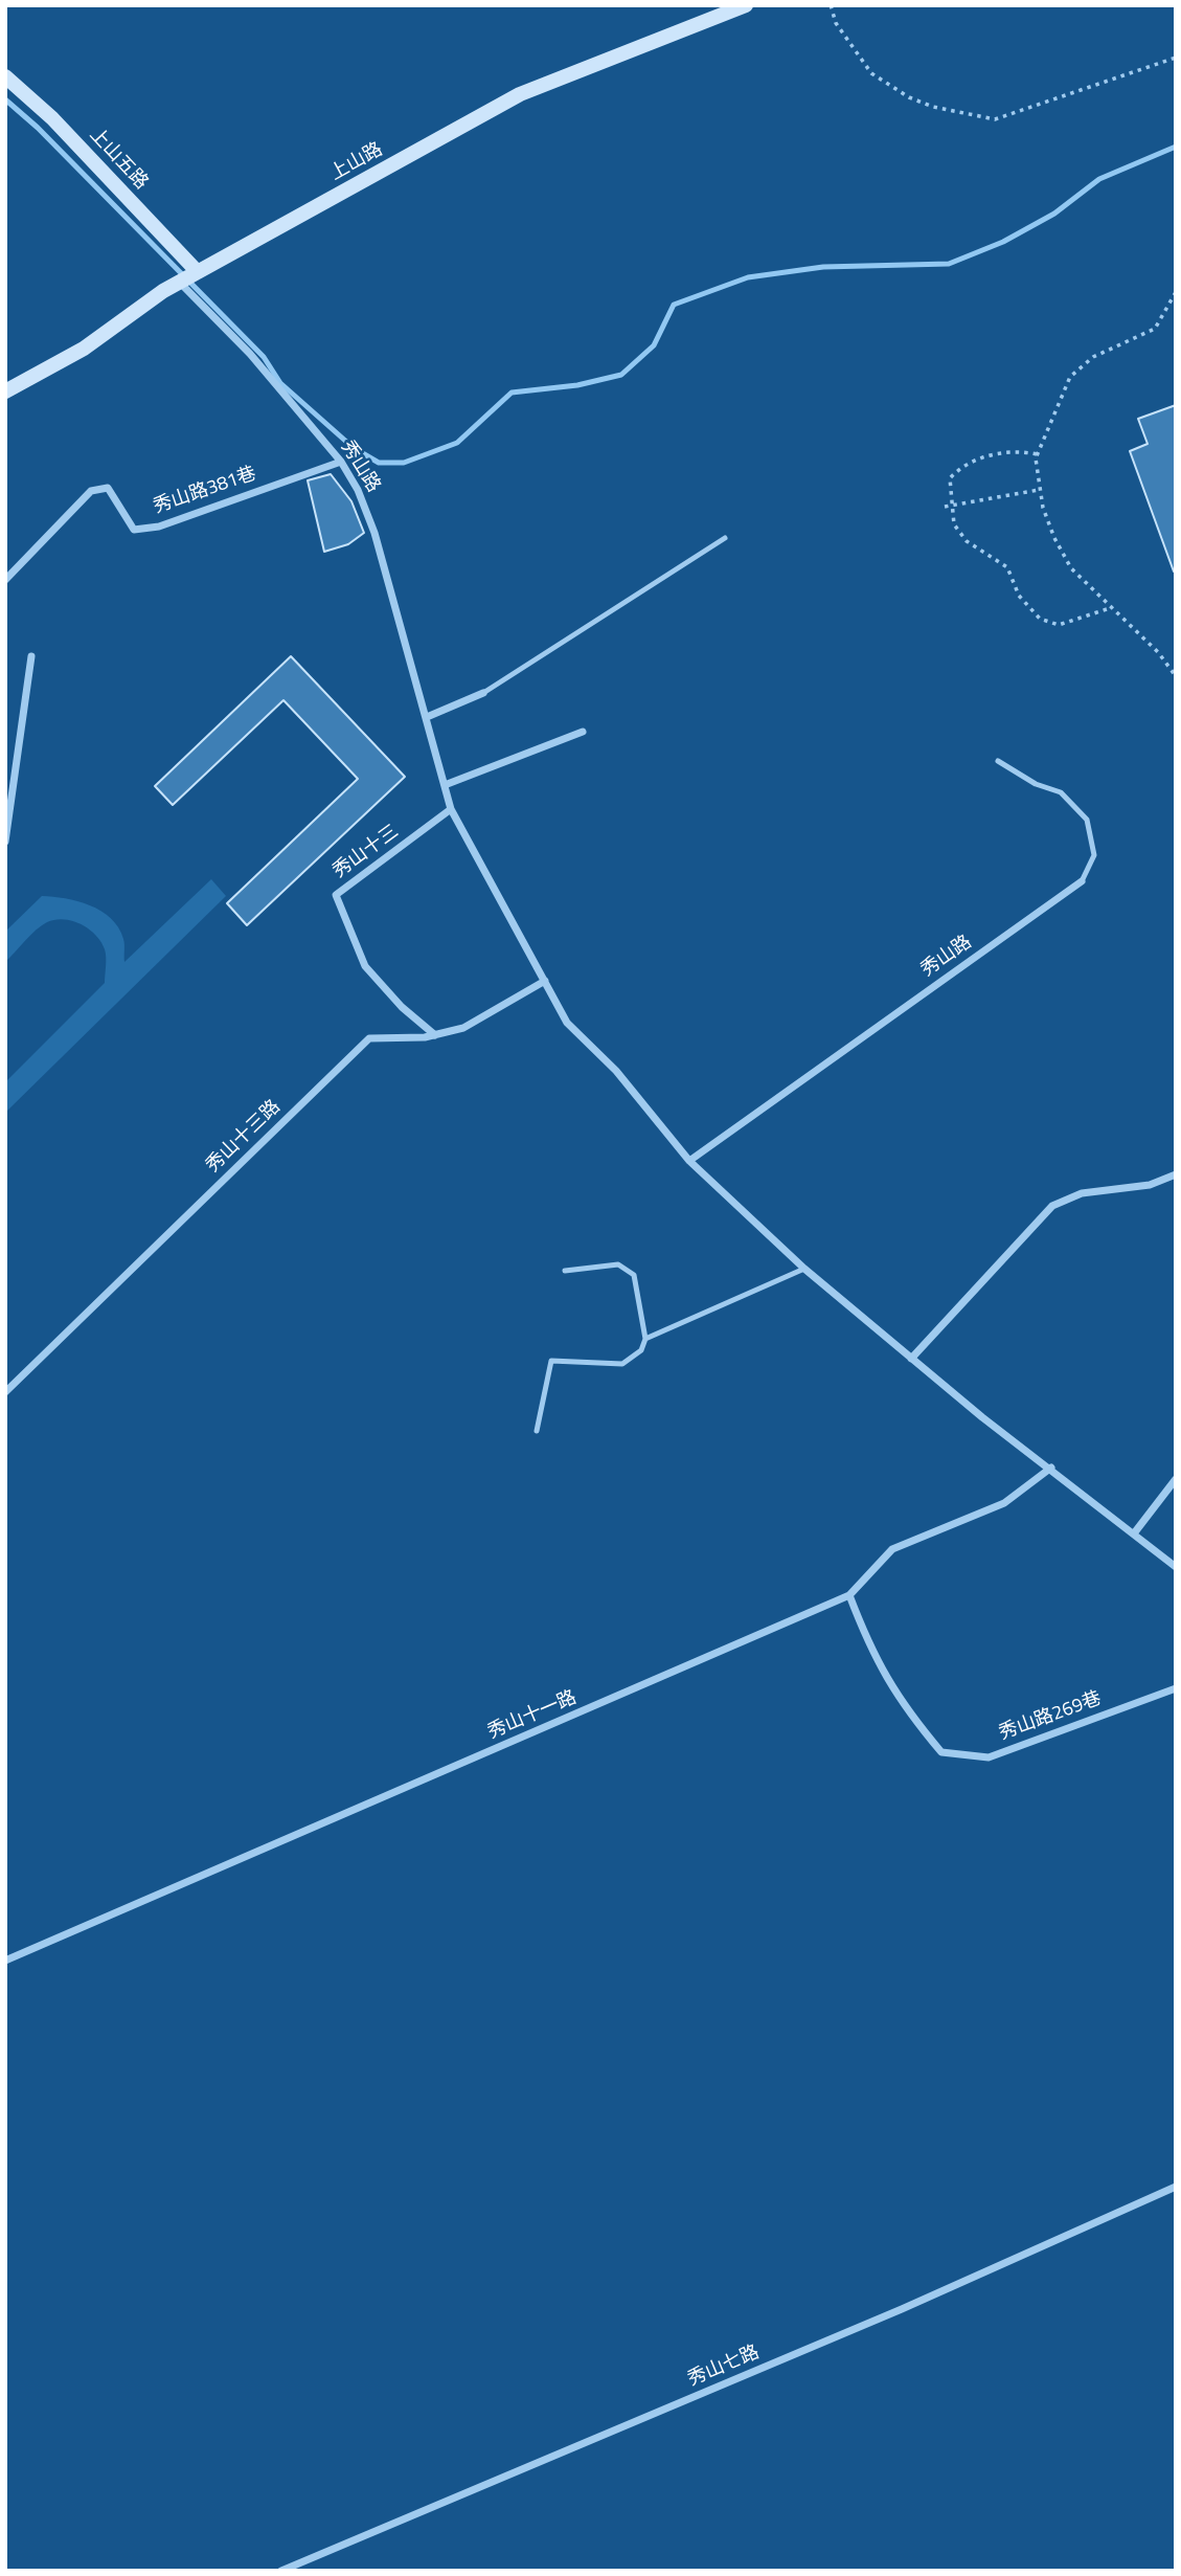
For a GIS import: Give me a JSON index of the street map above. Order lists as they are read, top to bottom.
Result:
{
  "streets": {
    "street": [
      "上山五路",
      "上山路",
      "秀山路",
      "秀山路381巷",
      "秀山十三",
      "秀山十三路",
      "秀山十一路",
      "秀山路269巷",
      "秀山七路"
    ]
  },
  "crossings": [
    ["上山五路", "上山路"],
    ["上山五路", "秀山路"],
    ["上山路", "秀山路"],
    ["秀山路", "秀山路381巷"],
    ["秀山路", "秀山十三"],
    ["秀山路", "秀山十三路"],
    ["秀山路", "秀山十一路"],
    ["秀山十三", "秀山十三路"],
    ["秀山十一路", "秀山路269巷"]
  ]
}
